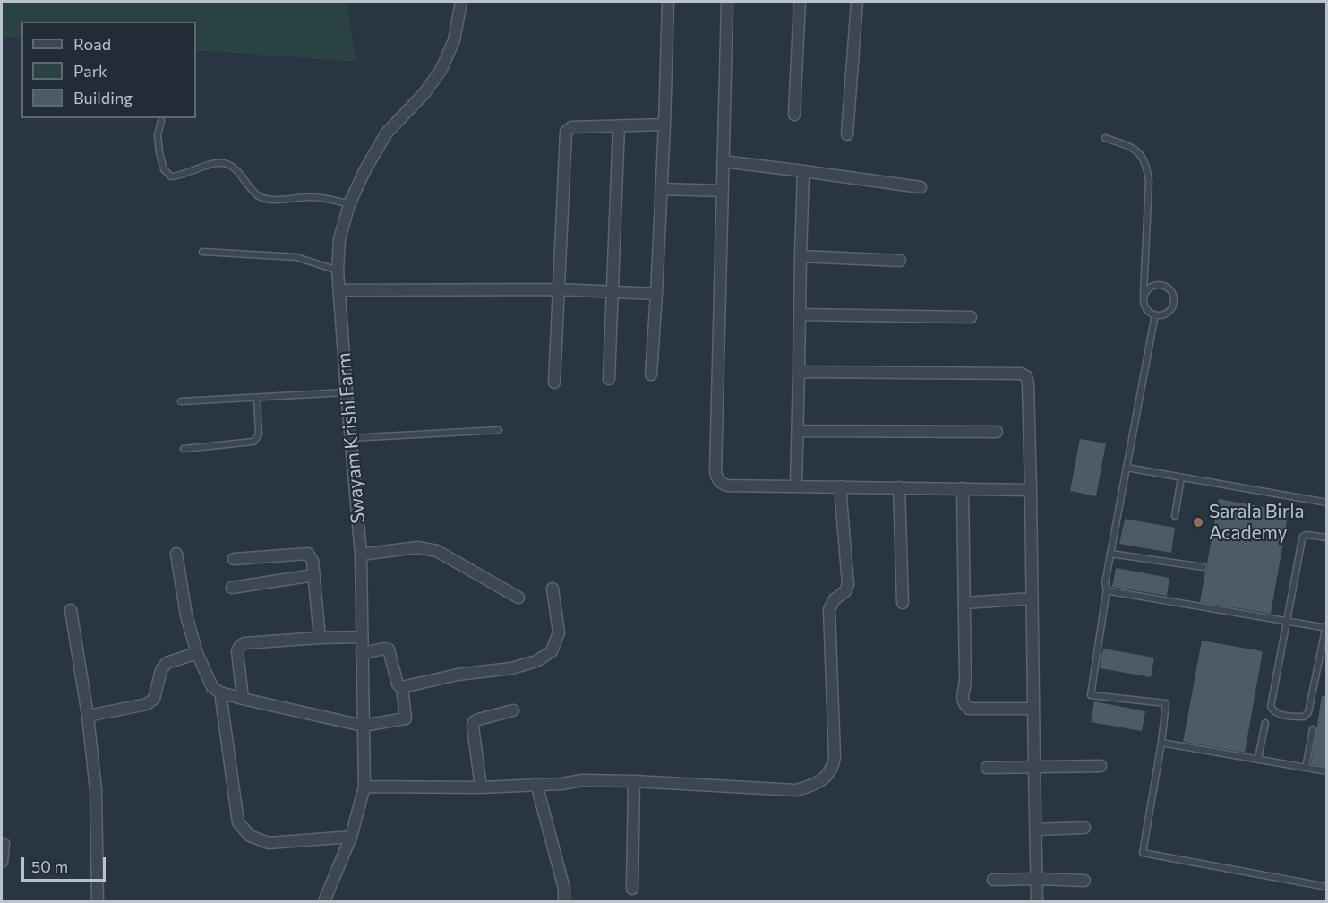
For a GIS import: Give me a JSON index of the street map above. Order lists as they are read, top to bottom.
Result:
{
  "streets": {
    "street": ["Swayam Krishi Farm"]
  },
  "places": ["Sarala Birla Academy"],
  "legend": ["Road", "Park", "Building"],
  "scale_bar": "50 m"
}
